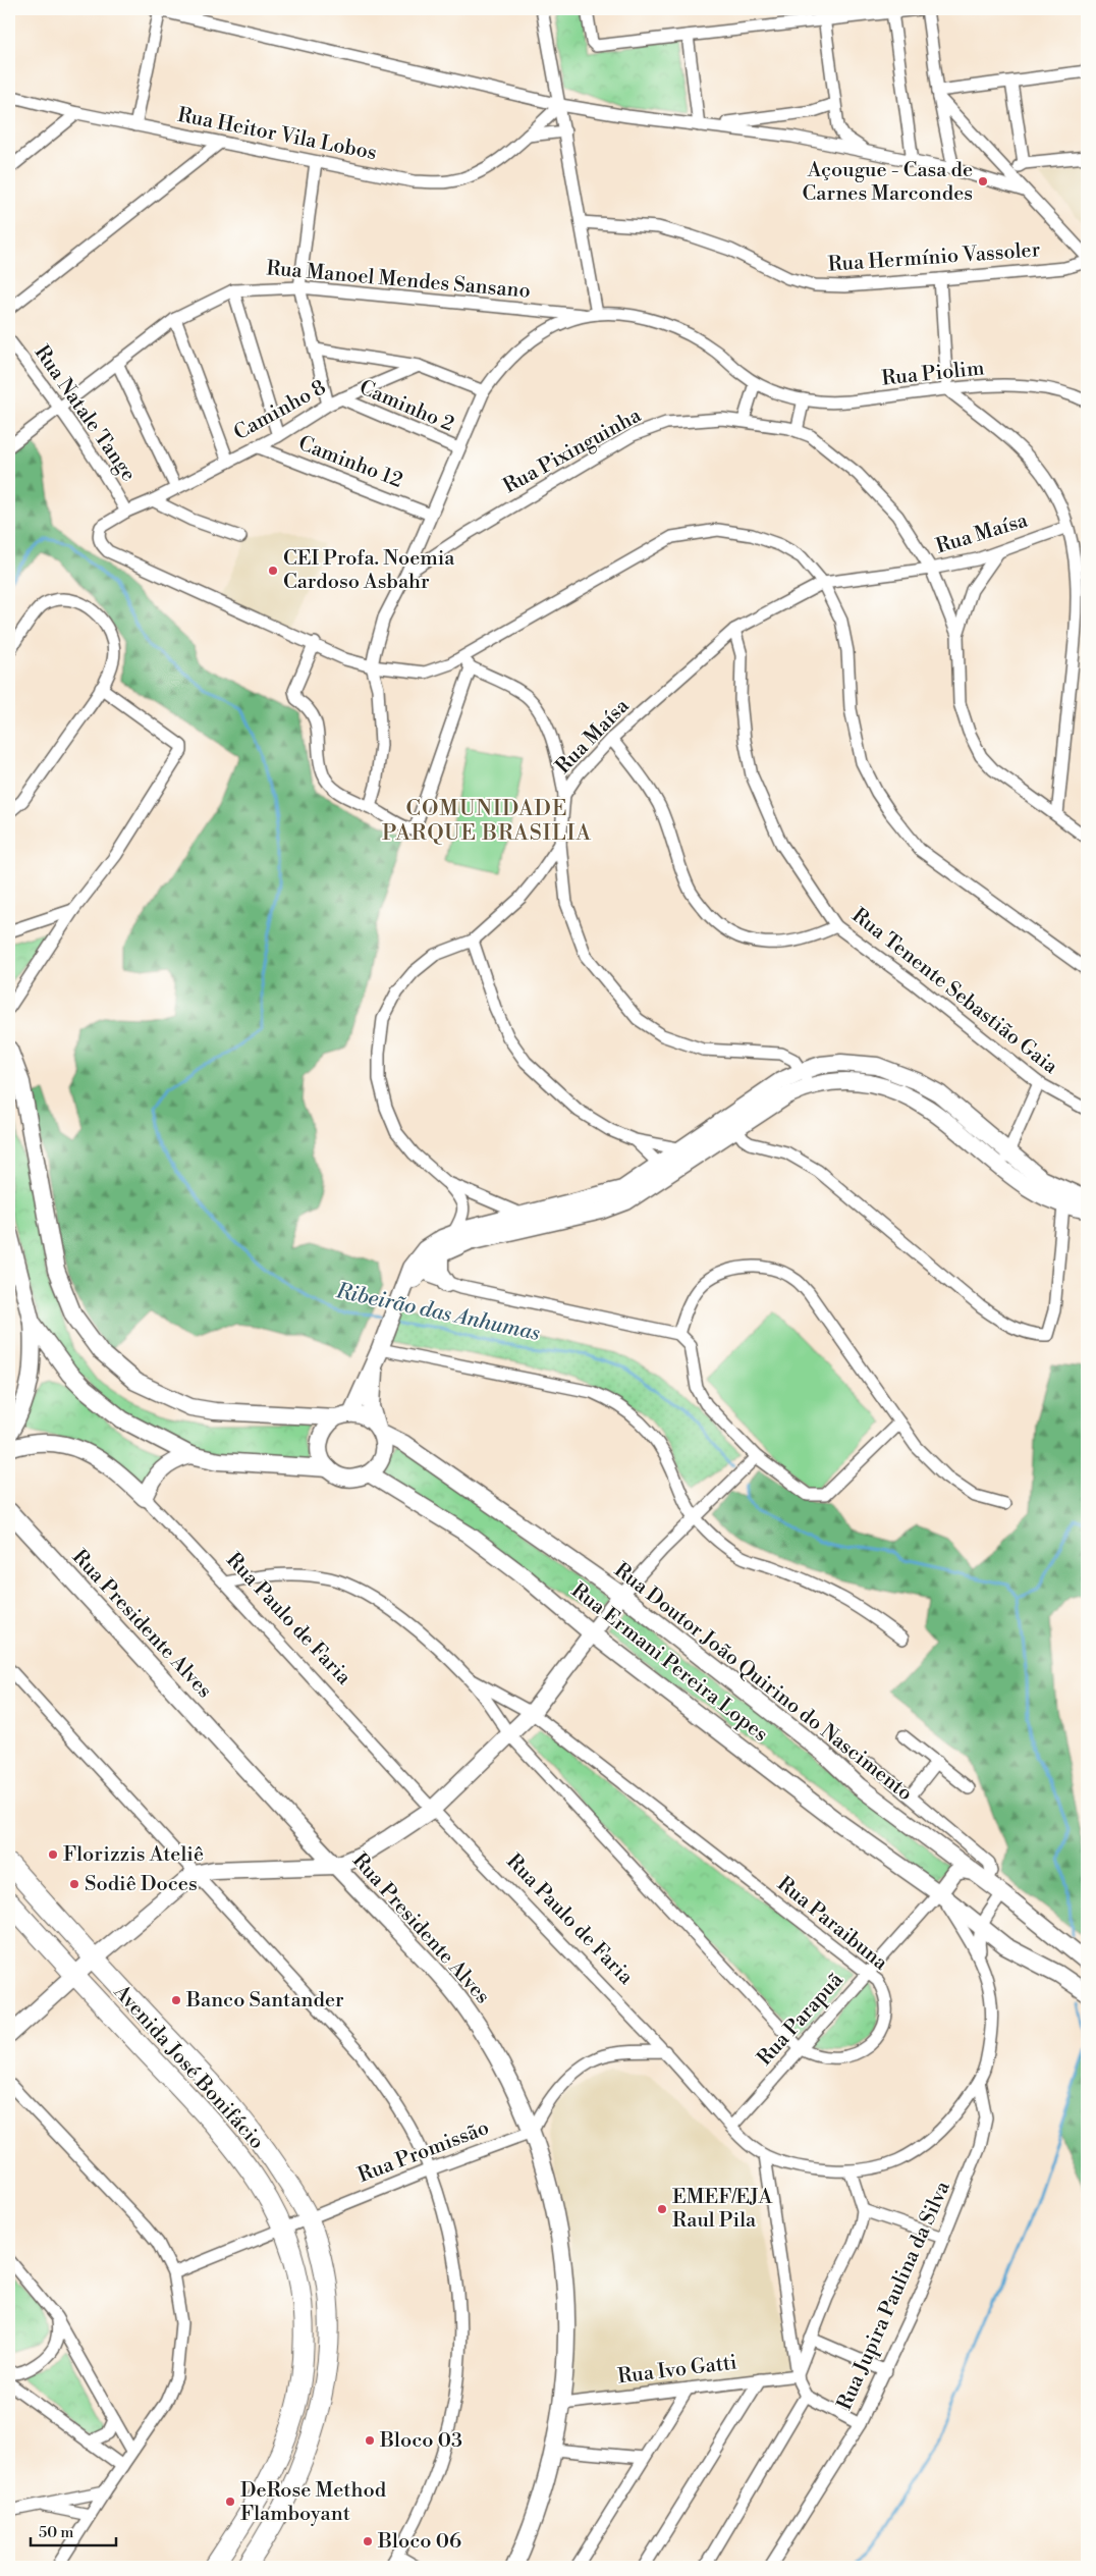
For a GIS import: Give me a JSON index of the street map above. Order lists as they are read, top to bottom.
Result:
{
  "streets": {
    "main road": ["Avenida José Bonifácio"],
    "street": [
      "Rua Heitor Vila Lobos",
      "Rua Hermínio Vassoler",
      "Rua Manoel Mendes Sansano",
      "Rua Piolim",
      "Caminho 2",
      "Caminho 8",
      "Rua Natale Tange",
      "Rua Pixinguinha",
      "Caminho 12",
      "Rua Maísa",
      "Rua Tenente Sebastião Gaia",
      "Rua Paulo de Faria",
      "Rua Presidente Alves",
      "Rua Ermani Pereira Lopes",
      "Rua Doutor João Quirino do Nascimento",
      "Rua Paraibuna",
      "Rua Parapuã",
      "Rua Promissão",
      "Rua Jupira Paulina da Silva",
      "Rua Ivo Gatti"
    ]
  },
  "crossings": [
    ["Rua Manoel Mendes Sansano", "Rua Piolim"],
    ["Rua Manoel Mendes Sansano", "Rua Natale Tange"],
    ["Caminho 2", "Caminho 8"],
    ["Caminho 8", "Rua Natale Tange"],
    ["Caminho 8", "Caminho 12"],
    ["Rua Pixinguinha", "Rua Maísa"],
    ["Rua Maísa", "Rua Tenente Sebastião Gaia"],
    ["Rua Paulo de Faria", "Rua Ermani Pereira Lopes"],
    ["Rua Paulo de Faria", "Rua Paraibuna"],
    ["Rua Paulo de Faria", "Rua Parapuã"],
    ["Rua Paulo de Faria", "Rua Jupira Paulina da Silva"],
    ["Rua Presidente Alves", "Rua Promissão"],
    ["Rua Presidente Alves", "Rua Ivo Gatti"],
    ["Rua Ermani Pereira Lopes", "Rua Doutor João Quirino do Nascimento"],
    ["Rua Ermani Pereira Lopes", "Rua Parapuã"],
    ["Rua Paraibuna", "Rua Parapuã"],
    ["Avenida José Bonifácio", "Rua Promissão"]
  ],
  "districts": ["COMUNIDADE PARQUE BRASILIA"],
  "water": ["Ribeirão das Anhumas"],
  "places": [
    "Açougue - Casa de Carnes Marcondes",
    "CEI Profa. Noemia Cardoso Asbahr",
    "Florizzis Ateliê",
    "Sodiê Doces",
    "Banco Santander",
    "EMEF/EJA Raul Pila",
    "Bloco 03",
    "DeRose Method Flamboyant",
    "Bloco 06"
  ],
  "scale_bar": "50 m"
}
